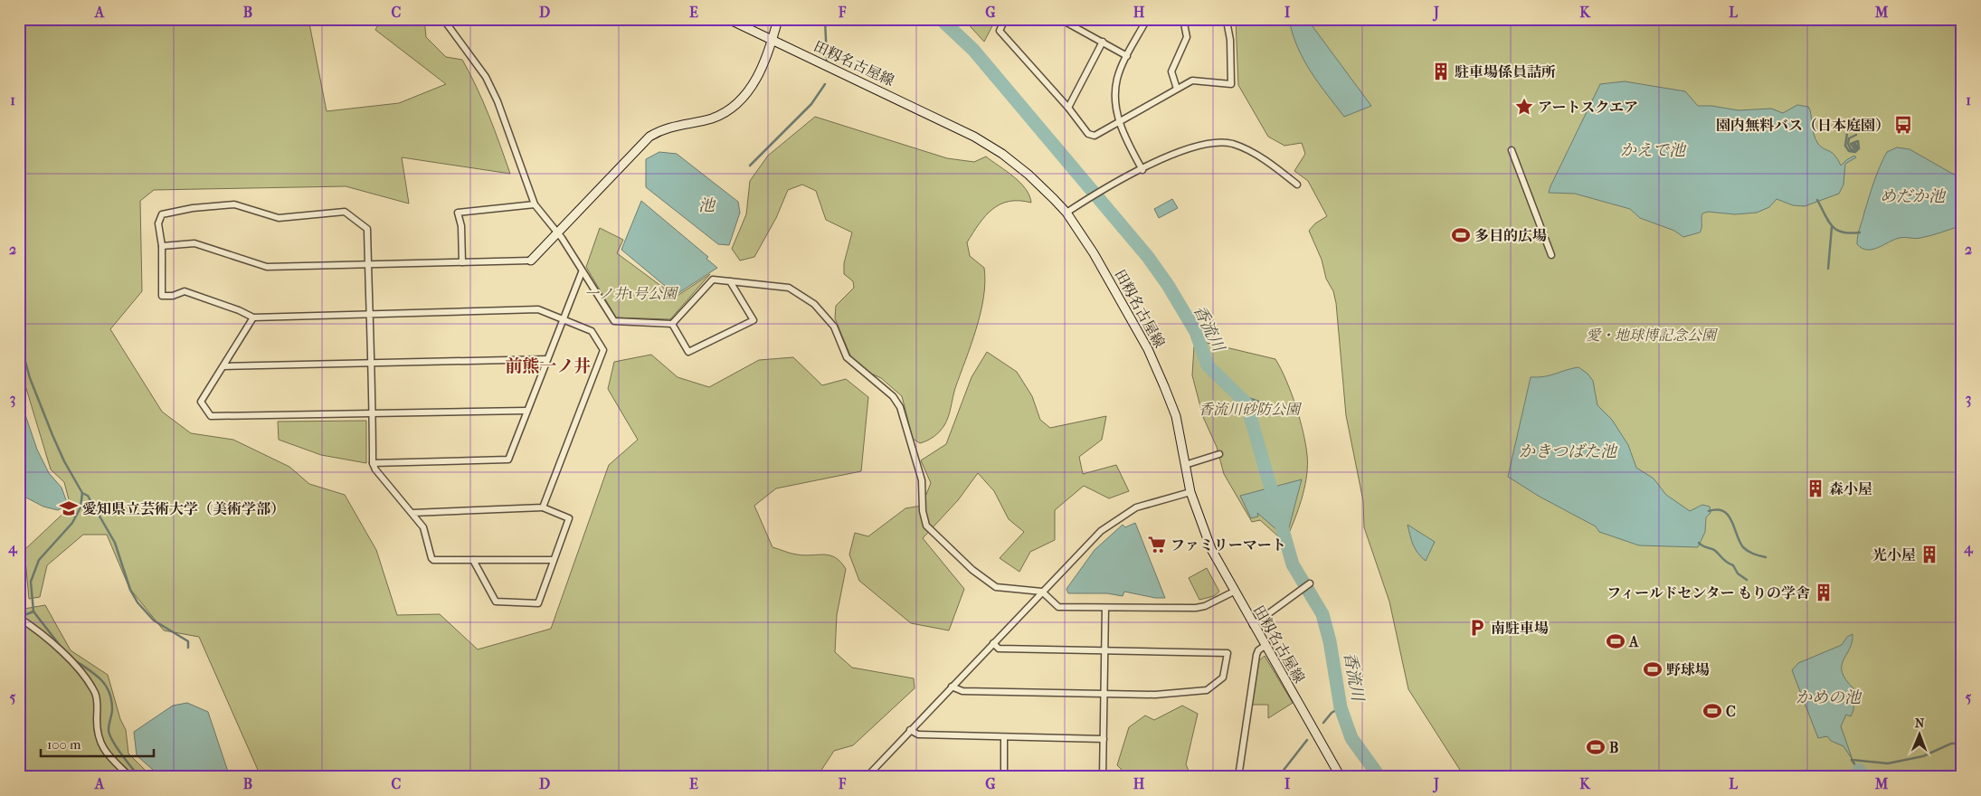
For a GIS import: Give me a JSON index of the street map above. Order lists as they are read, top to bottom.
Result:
{
  "streets": {
    "main road": ["田籾名古屋線"]
  },
  "districts": ["前熊一ノ井"],
  "water": [
    "かえで池",
    "めだか池",
    "池",
    "香流川",
    "かきつばた池",
    "かめの池"
  ],
  "parks": ["一ノ井1号公園", "愛・地球博記念公園", "香流川砂防公園"],
  "places": {
    "building": [
      "駐車場係員詰所",
      "森小屋",
      "光小屋",
      "フィールドセンター もりの学舎"
    ],
    "place": ["アートスクエア"],
    "bus stop": ["園内無料バス（日本庭園）"],
    "sports": [
      "多目的広場",
      "A",
      "野球場",
      "C",
      "B"
    ],
    "school or university": ["愛知県立芸術大学（美術学部）"],
    "supermarket": ["ファミリーマート"],
    "parking": ["南駐車場"]
  },
  "scale_bar": "100 m",
  "north": "top",
  "grid": {
    "columns": [
      "A",
      "B",
      "C",
      "D",
      "E",
      "F",
      "G",
      "H",
      "I",
      "J",
      "K",
      "L",
      "M"
    ],
    "rows": [
      "1",
      "2",
      "3",
      "4",
      "5"
    ]
  }
}
